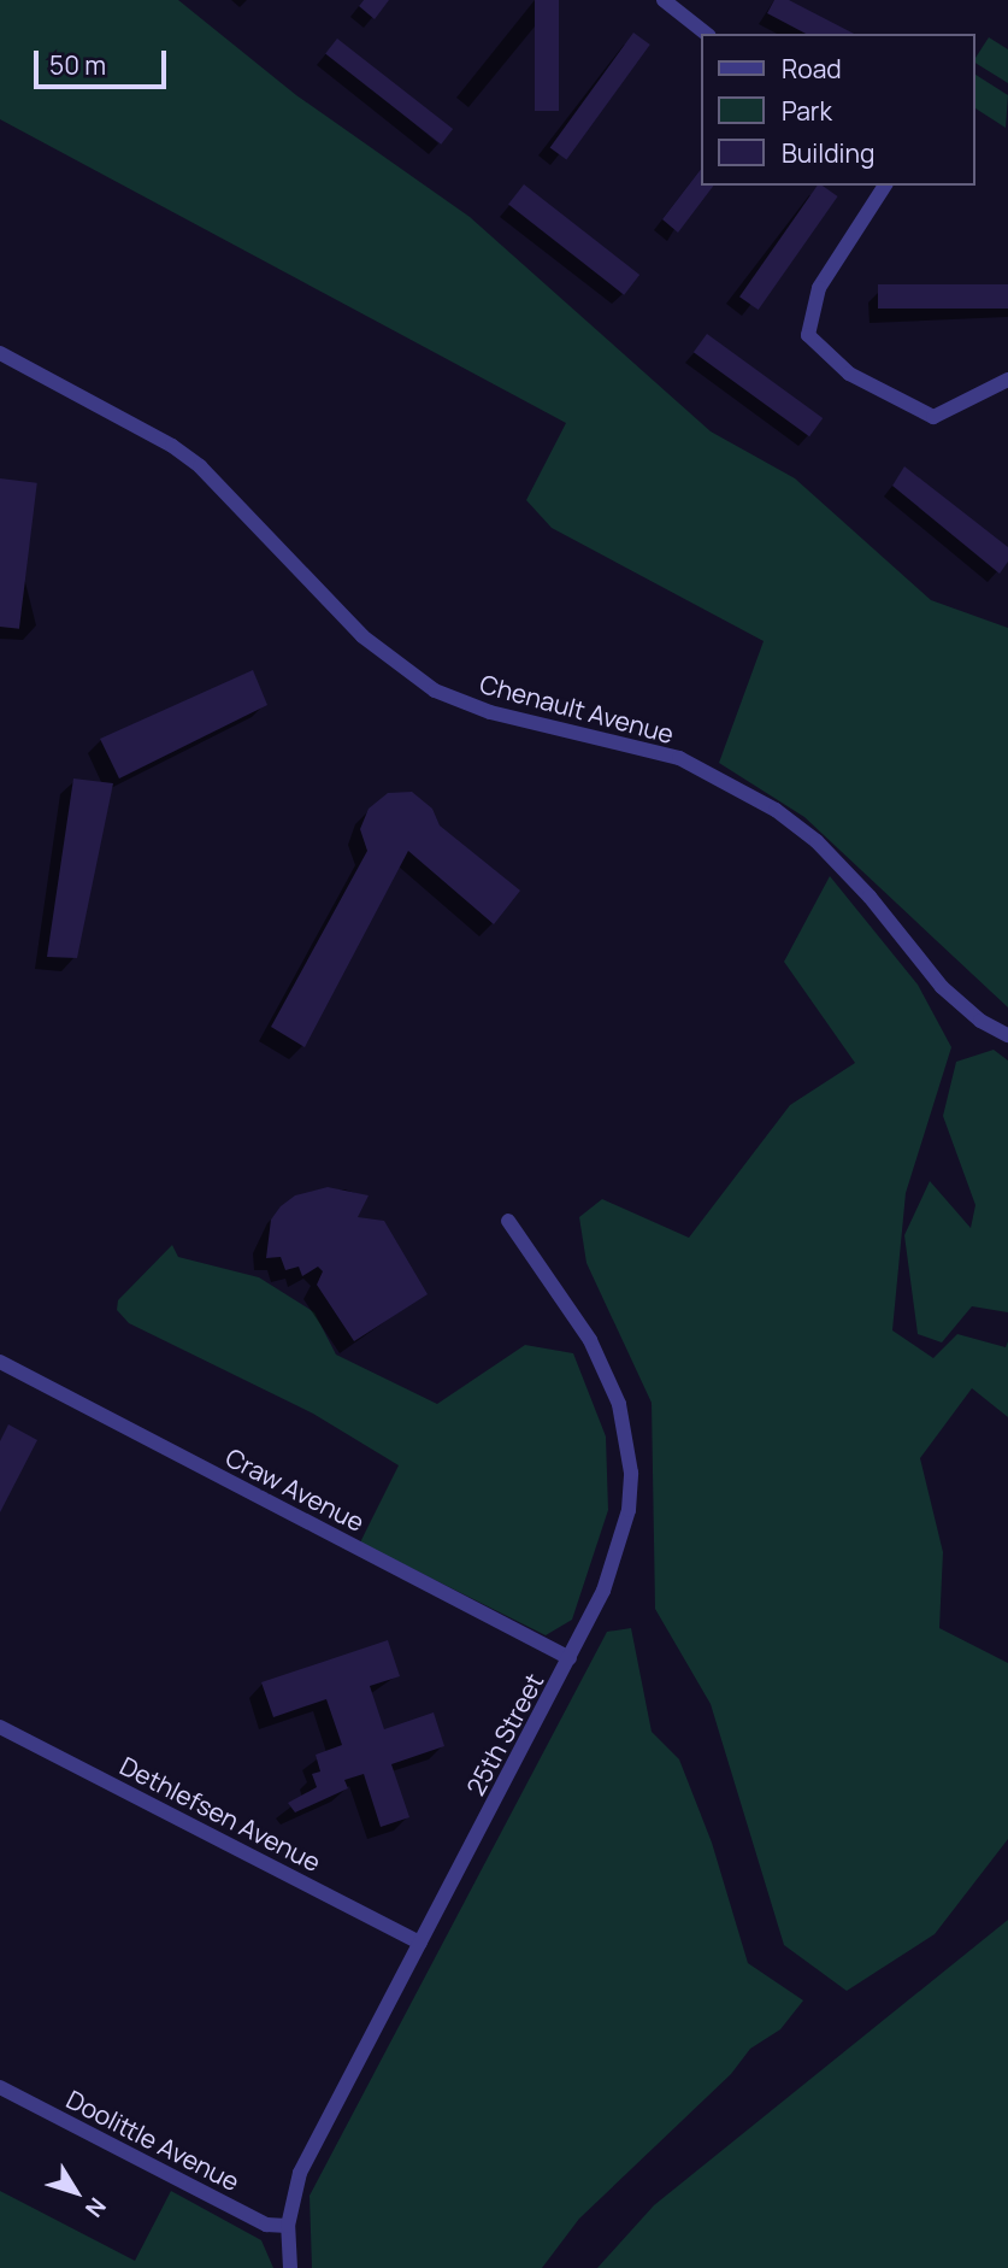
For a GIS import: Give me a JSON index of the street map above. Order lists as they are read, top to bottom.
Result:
{
  "streets": {
    "street": [
      "Chenault Avenue",
      "Craw Avenue",
      "25th Street",
      "Dethlefsen Avenue",
      "Doolittle Avenue"
    ]
  },
  "crossings": [
    ["Craw Avenue", "25th Street"],
    ["25th Street", "Dethlefsen Avenue"],
    ["25th Street", "Doolittle Avenue"]
  ],
  "legend": ["Road", "Park", "Building"],
  "scale_bar": "50 m",
  "north": "bottom right"
}
